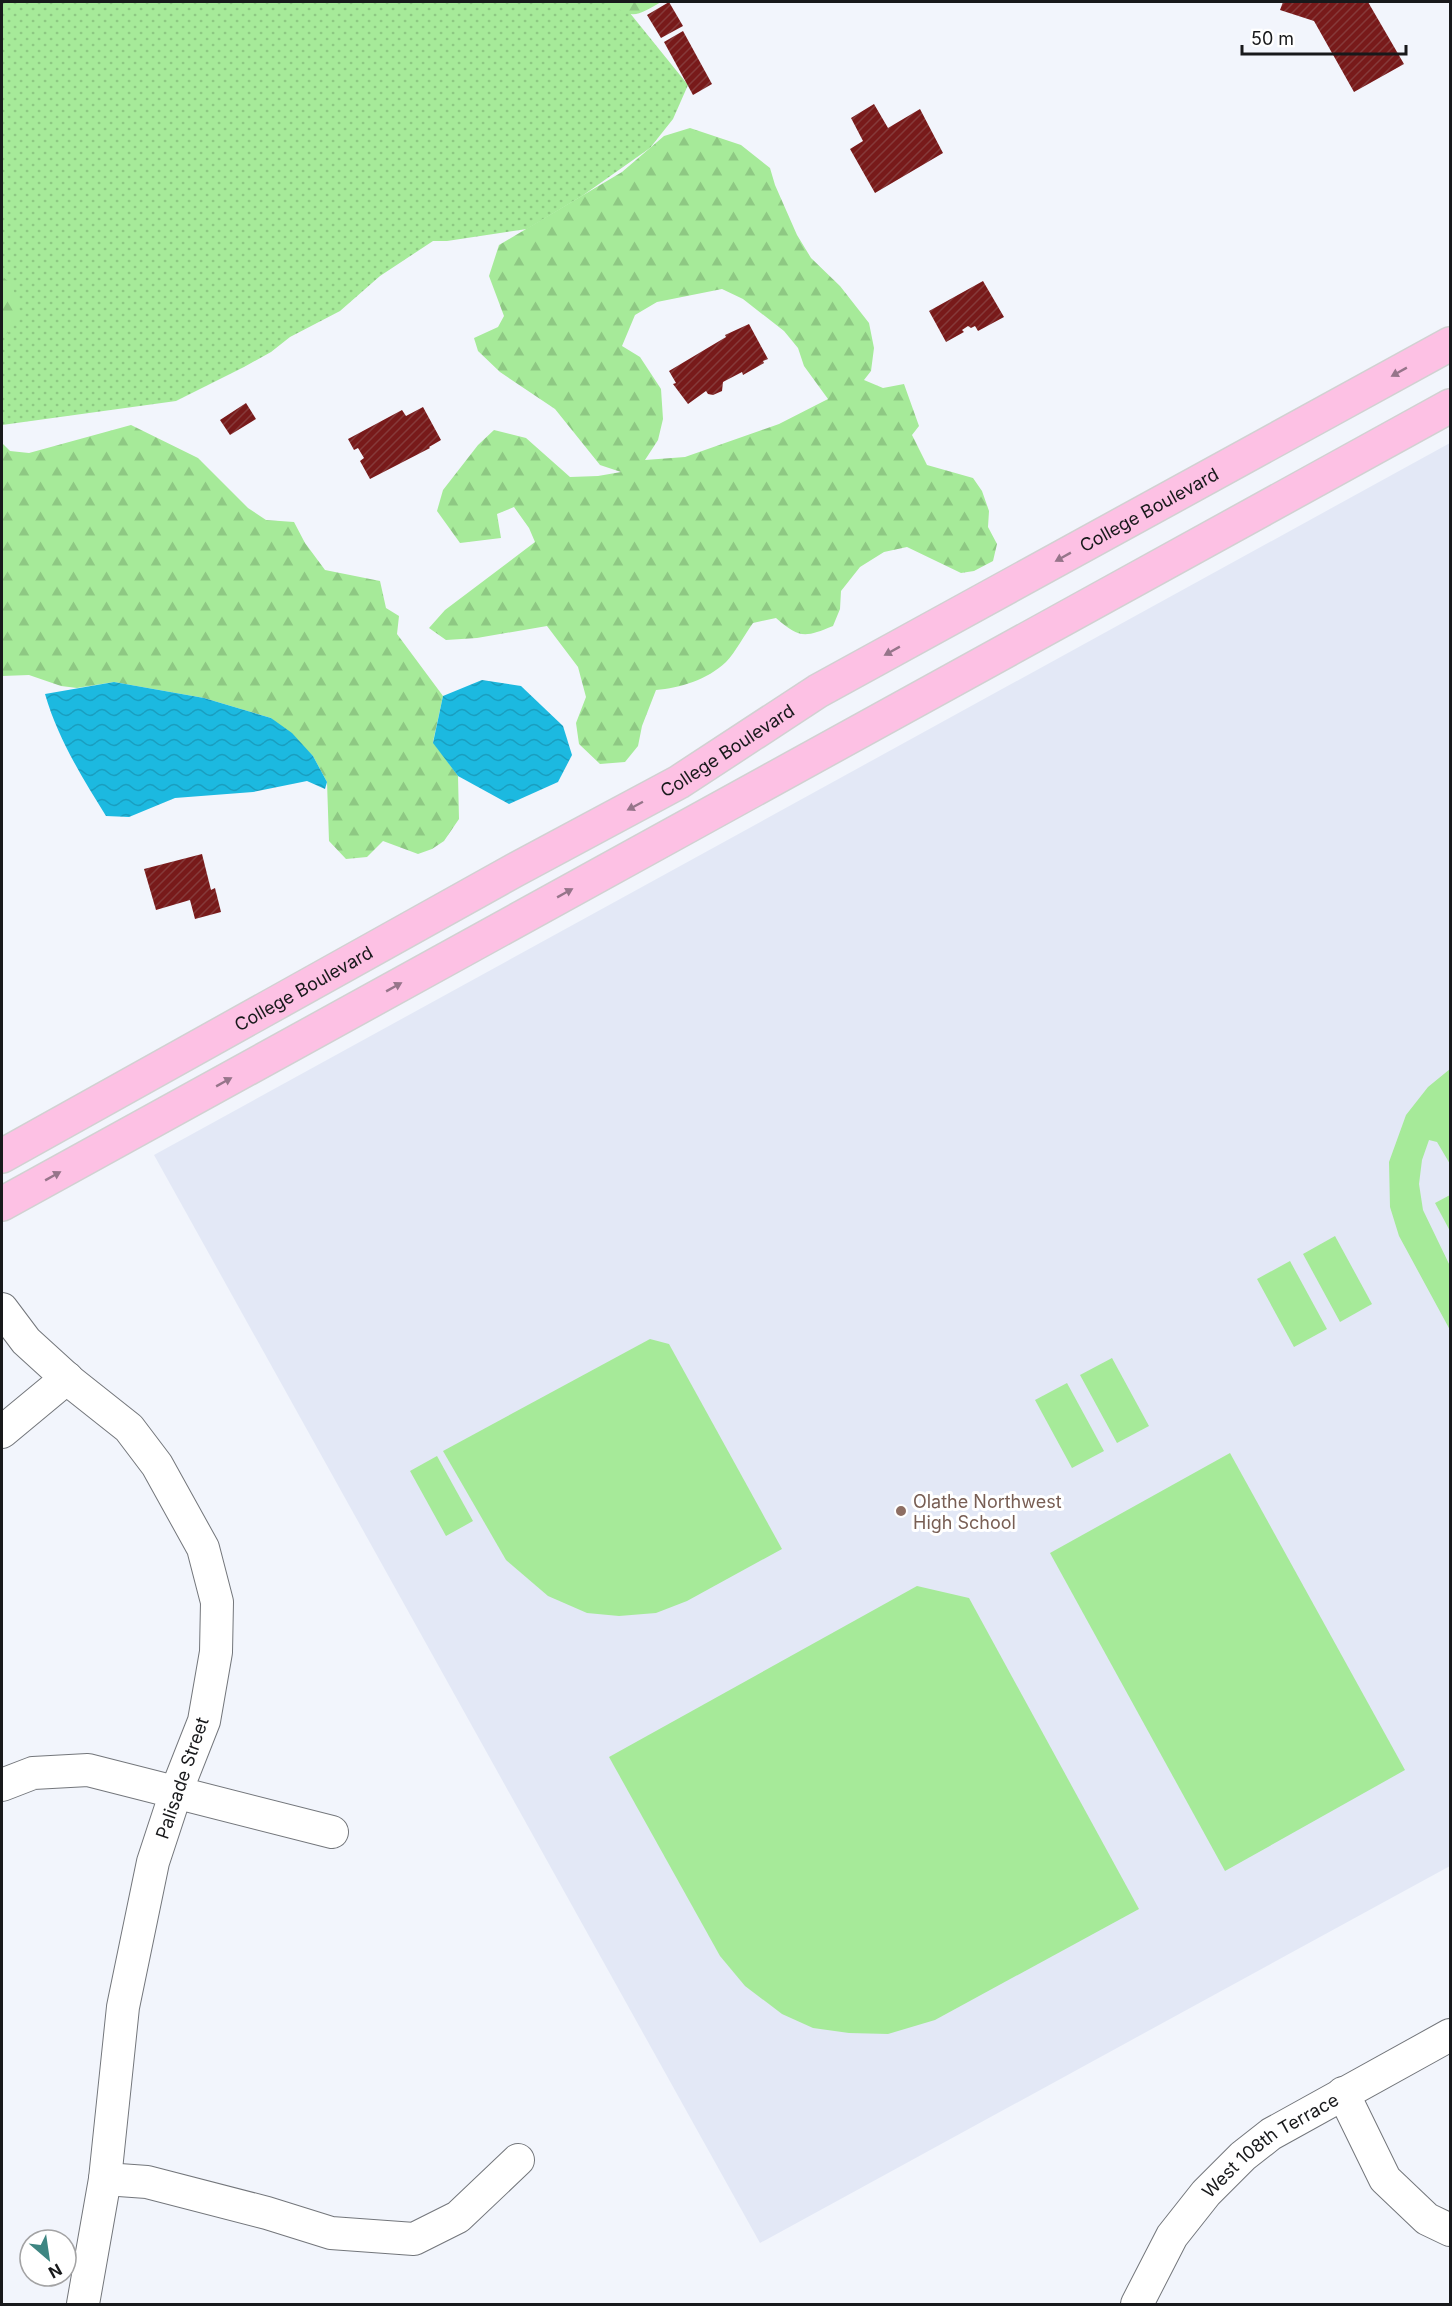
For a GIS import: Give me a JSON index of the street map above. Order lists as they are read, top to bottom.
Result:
{
  "streets": {
    "main road": ["College Boulevard"],
    "street": ["Palisade Street", "West 108th Terrace"]
  },
  "places": ["Olathe Northwest High School"],
  "scale_bar": "50 m",
  "north": "bottom right"
}
